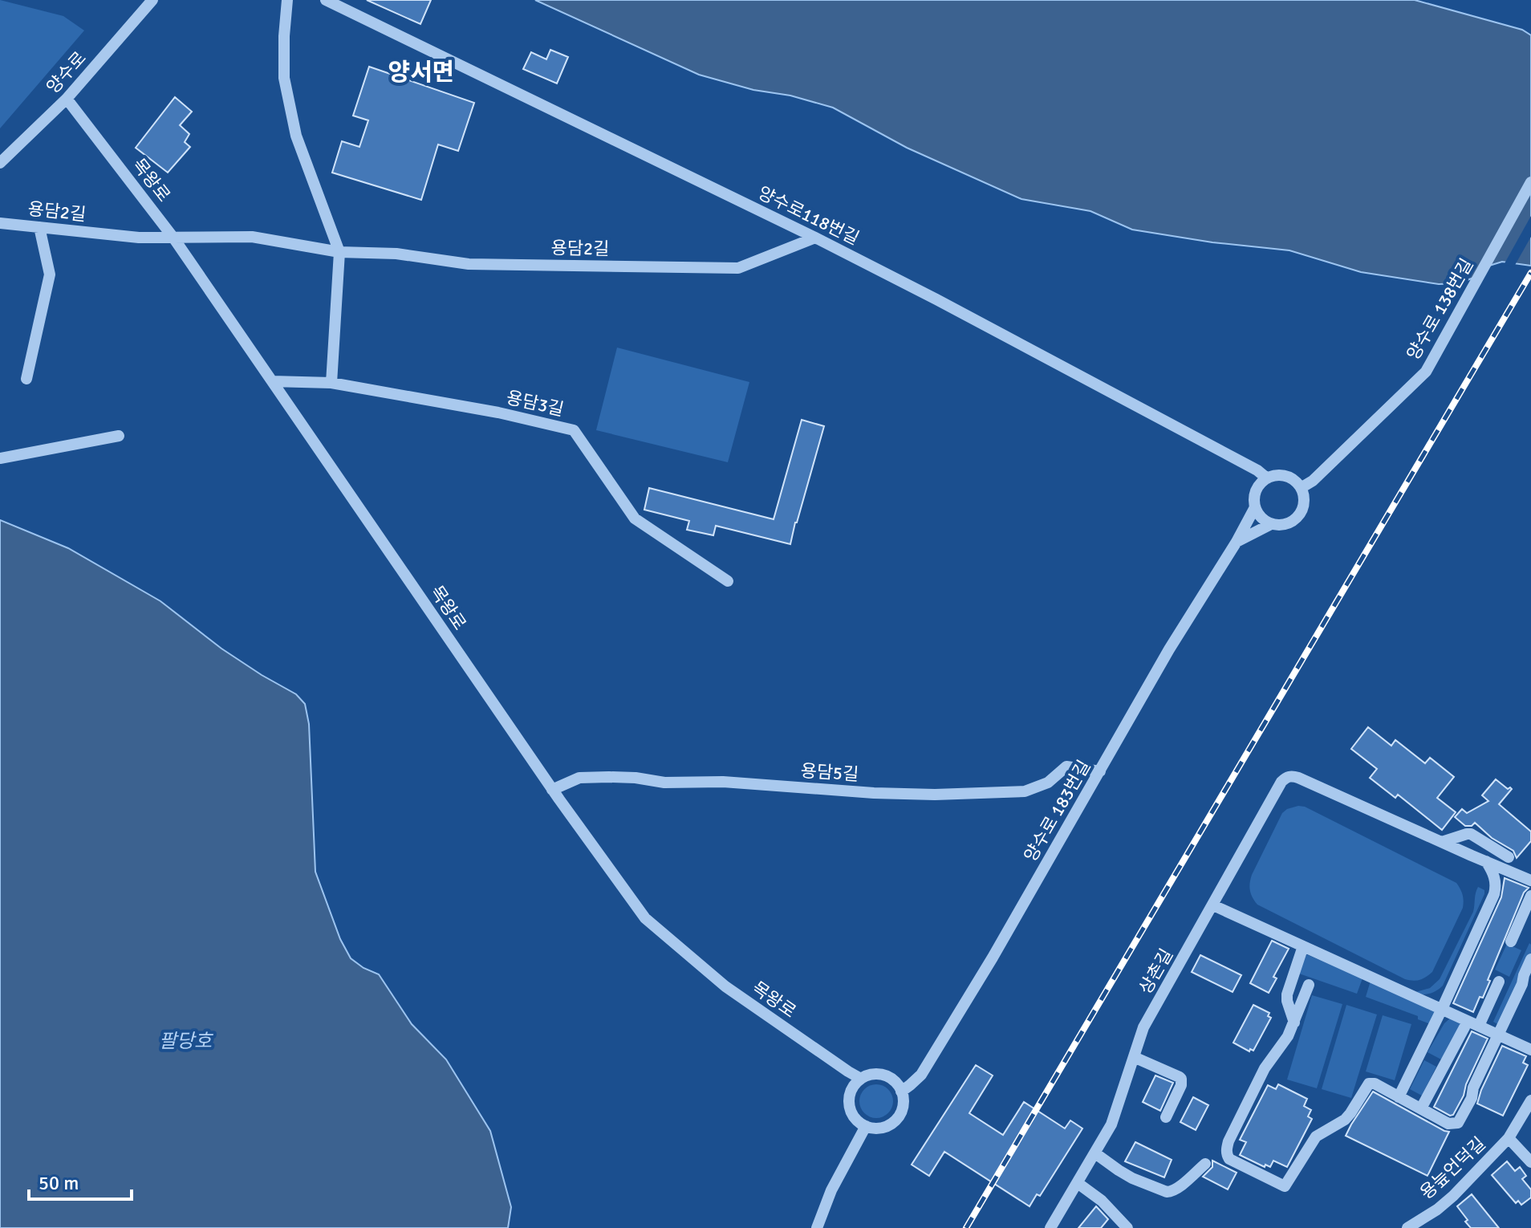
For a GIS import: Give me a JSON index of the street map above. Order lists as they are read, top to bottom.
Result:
{
  "streets": {
    "street": [
      "양수로",
      "목왕로",
      "용담2길",
      "양수로118번길",
      "양수로 138번길",
      "용담3길",
      "용담5길",
      "양수로 183번길",
      "상촌길",
      "용늪언덕길"
    ]
  },
  "crossings": [
    ["양수로", "목왕로"],
    ["목왕로", "용담2길"],
    ["목왕로", "용담3길"],
    ["목왕로", "용담5길"],
    ["목왕로", "양수로 183번길"],
    ["용담2길", "양수로118번길"],
    ["양수로118번길", "양수로 138번길"],
    ["양수로118번길", "양수로 183번길"],
    ["양수로 138번길", "양수로 183번길"],
    ["용담5길", "양수로 183번길"]
  ],
  "districts": ["양서면"],
  "water": ["팔당호"],
  "scale_bar": "50 m"
}
